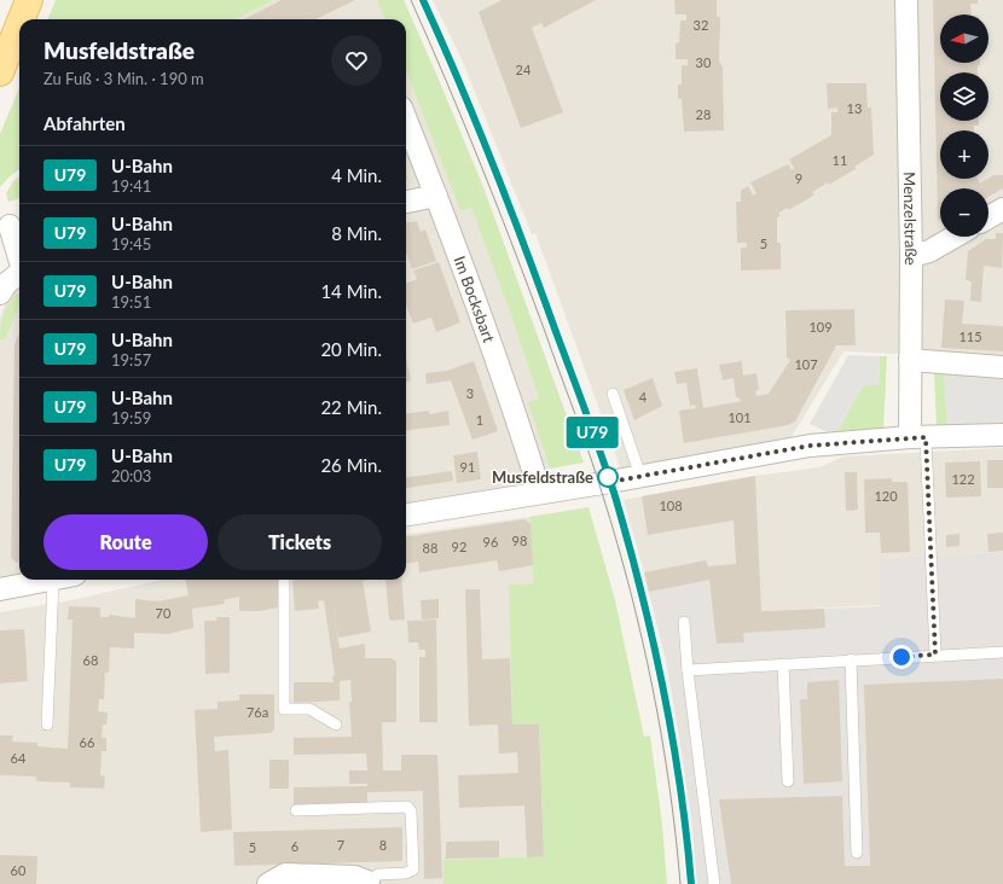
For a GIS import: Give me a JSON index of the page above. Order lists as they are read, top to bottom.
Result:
{
  "streets": {
    "street": ["Menzelstraße", "Im Bocksbart"]
  },
  "places": ["Musfeldstraße"],
  "lines": ["metro line U79"],
  "house_numbers": [
    "32",
    "30",
    "24",
    "13",
    "28",
    "11",
    "9",
    "5",
    "109",
    "115",
    "107",
    "3",
    "4",
    "101",
    "1",
    "91",
    "122",
    "120",
    "108",
    "98",
    "96",
    "92",
    "88",
    "70",
    "68",
    "76a",
    "66",
    "64",
    "7",
    "8",
    "6",
    "5",
    "60"
  ],
  "north": "left",
  "page": {
    "on_map": "U79",
    "map_buttons": ["+", "−"],
    "heading": [
      ["Musfeldstraße", "Zu Fuß · 3 Min. · 190 m"],
      "Abfahrten"
    ],
    "list": [
      {
        "mark": "U79",
        "name": "U-Bahn",
        "note": "19:41",
        "value": "4 Min."
      },
      {
        "mark": "U79",
        "name": "U-Bahn",
        "note": "19:45",
        "value": "8 Min."
      },
      {
        "mark": "U79",
        "name": "U-Bahn",
        "note": "19:51",
        "value": "14 Min."
      },
      {
        "mark": "U79",
        "name": "U-Bahn",
        "note": "19:57",
        "value": "20 Min."
      },
      {
        "mark": "U79",
        "name": "U-Bahn",
        "note": "19:59",
        "value": "22 Min."
      },
      {
        "mark": "U79",
        "name": "U-Bahn",
        "note": "20:03",
        "value": "26 Min."
      }
    ],
    "buttons": ["Route", "Tickets"]
  }
}
